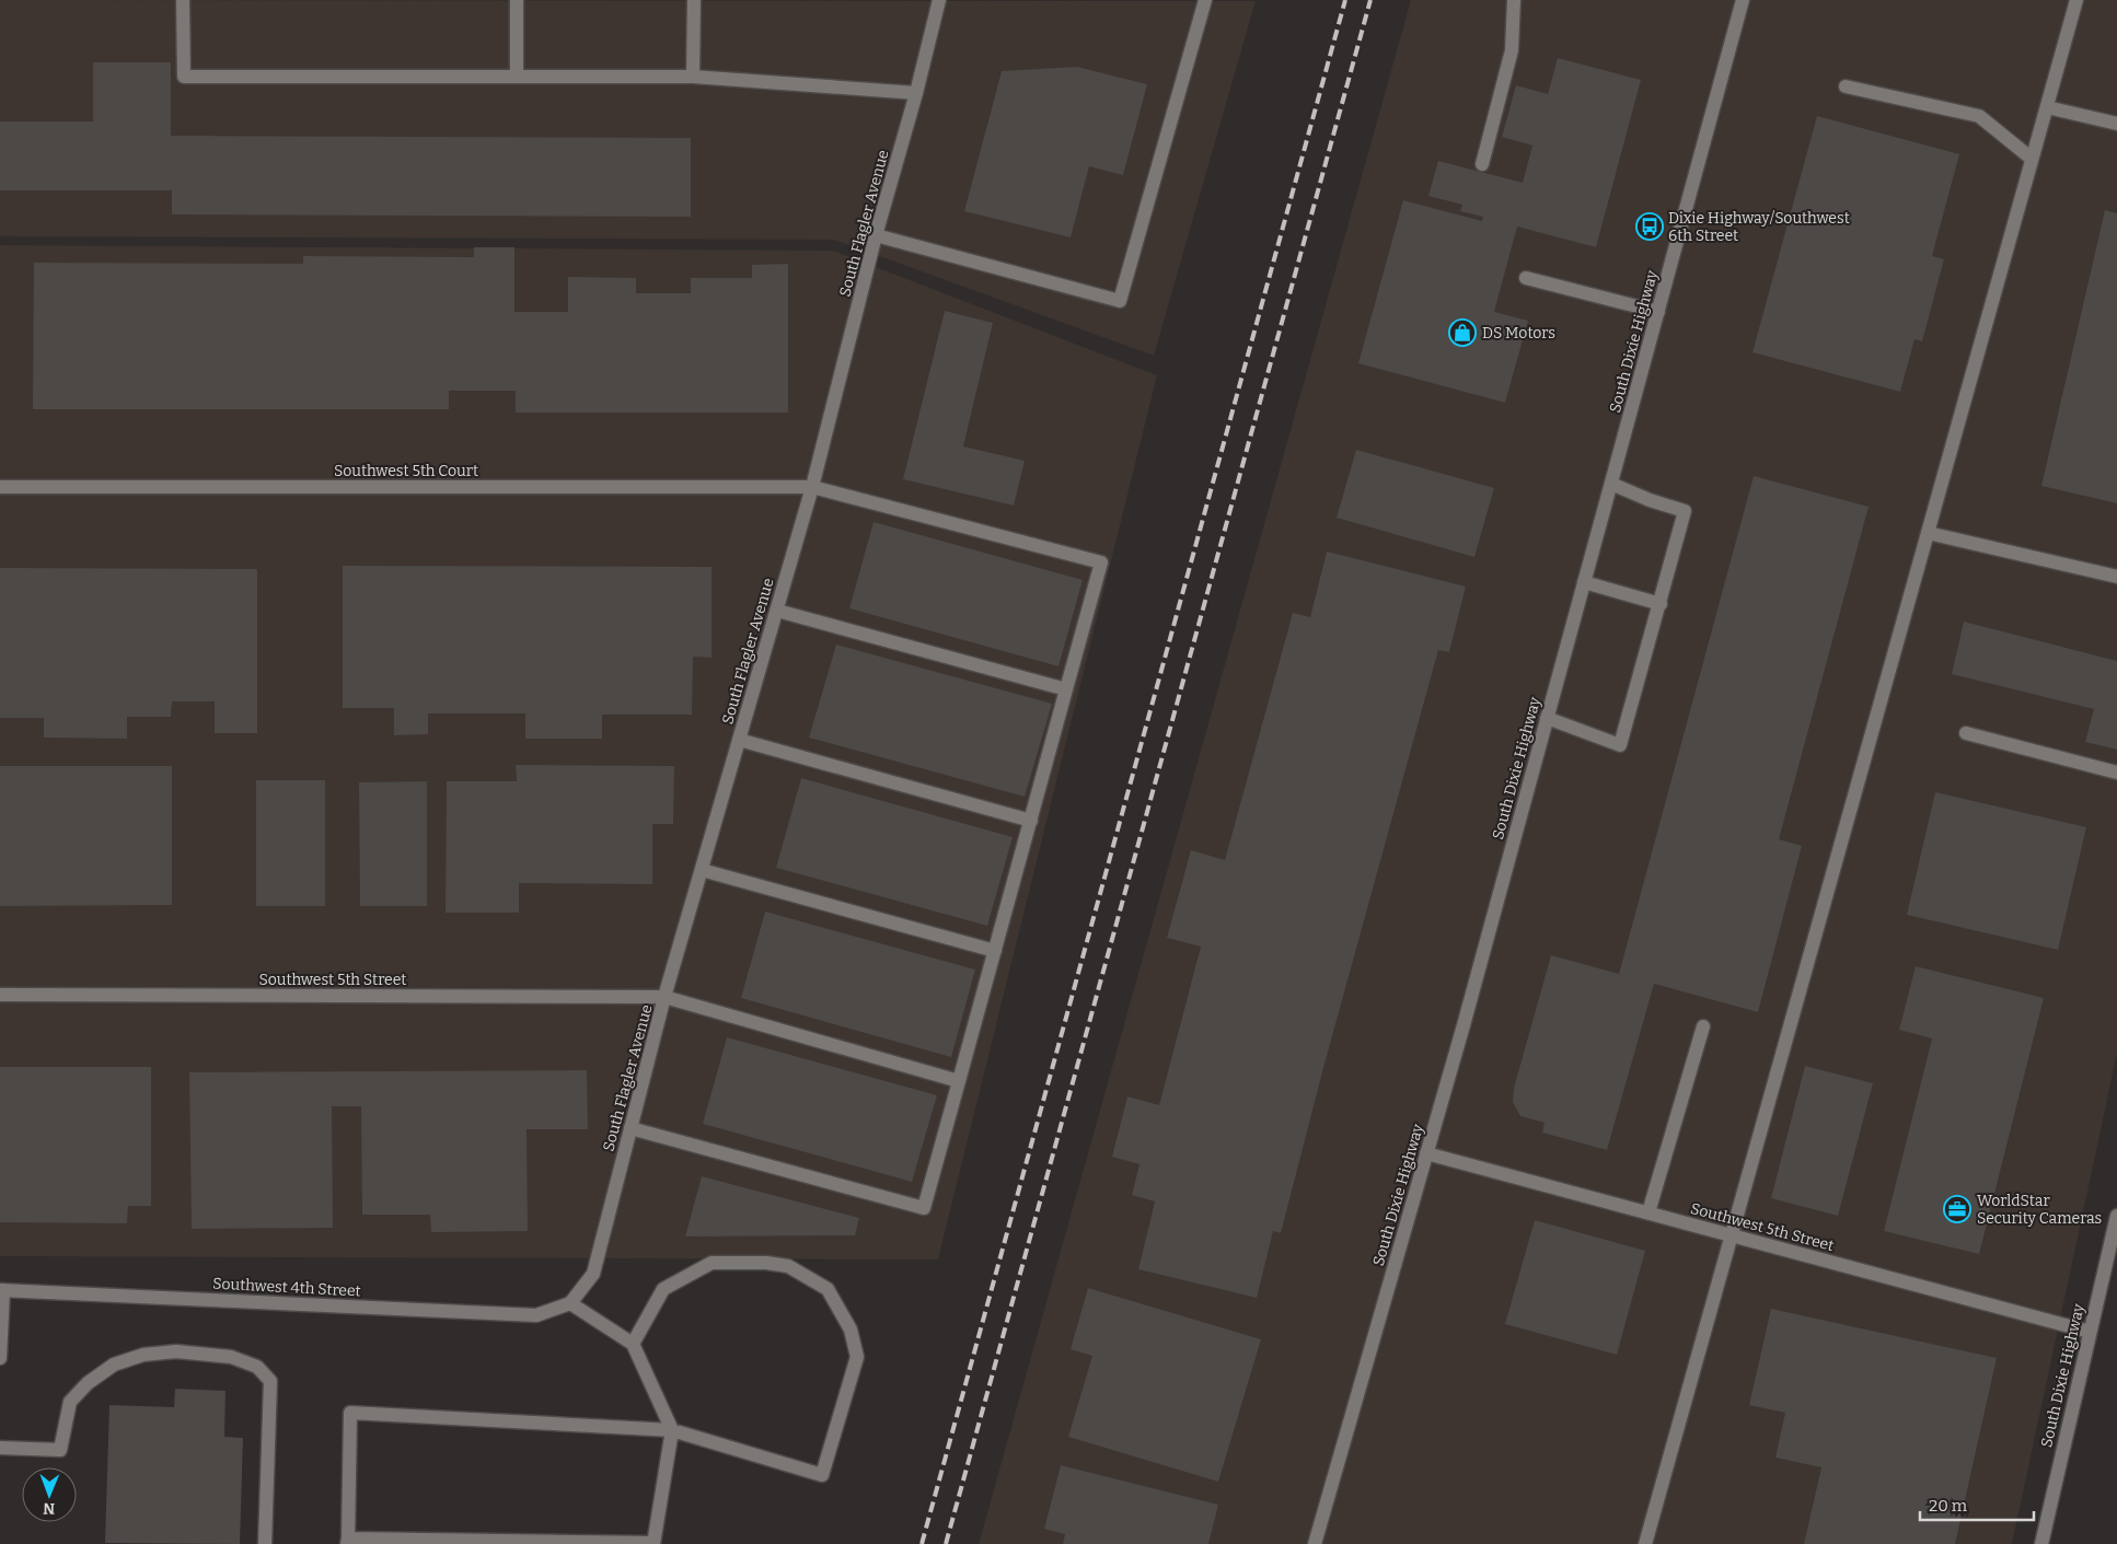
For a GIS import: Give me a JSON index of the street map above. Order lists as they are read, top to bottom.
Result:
{
  "streets": {
    "street": [
      "South Flagler Avenue",
      "South Dixie Highway",
      "Southwest 5th Court",
      "Southwest 5th Street",
      "Southwest 4th Street"
    ]
  },
  "crossings": [
    ["South Flagler Avenue", "Southwest 5th Court"],
    ["South Flagler Avenue", "Southwest 5th Street"],
    ["South Flagler Avenue", "Southwest 4th Street"],
    ["South Dixie Highway", "Southwest 5th Street"]
  ],
  "places": {
    "bus stop": ["Dixie Highway/Southwest 6th Street"],
    "shop": ["DS Motors"],
    "office": ["WorldStar Security Cameras"]
  },
  "scale_bar": "20 m",
  "north": "bottom"
}
